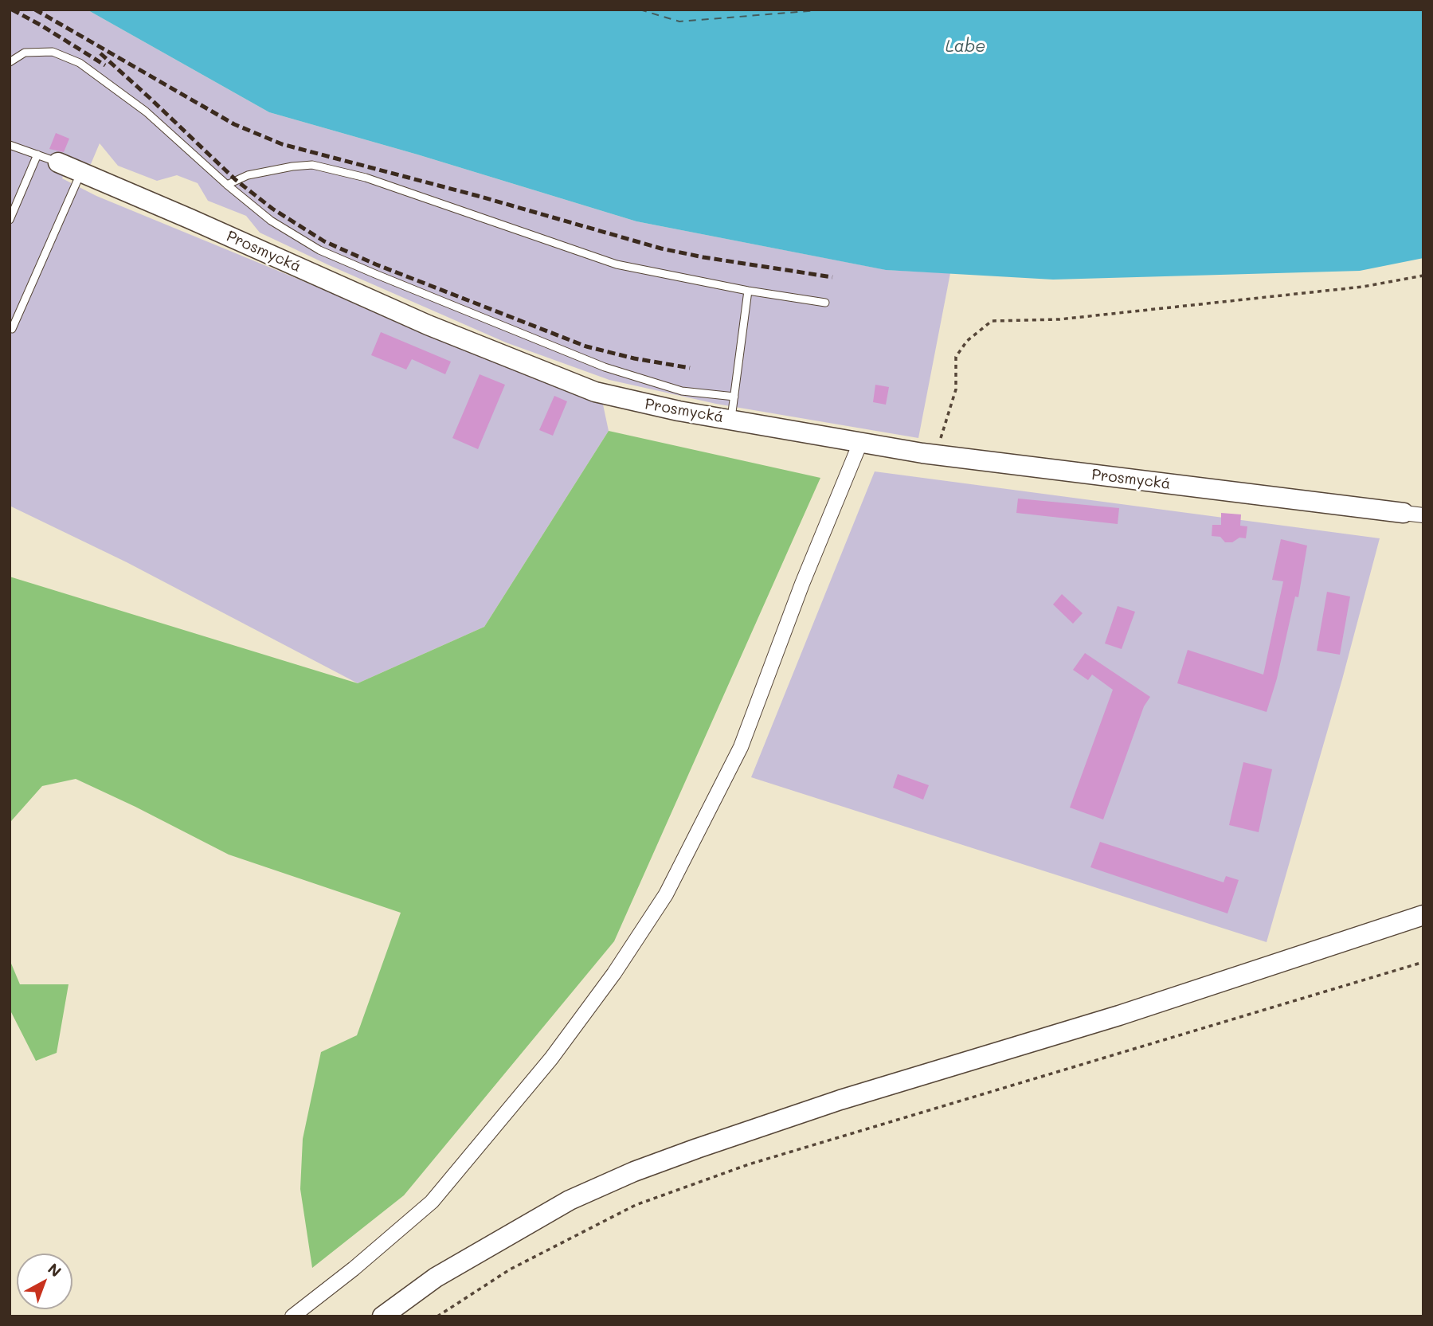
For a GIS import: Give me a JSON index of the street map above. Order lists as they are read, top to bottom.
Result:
{
  "streets": {
    "street": ["Prosmycká"]
  },
  "water": ["Labe"],
  "north": "top right"
}
